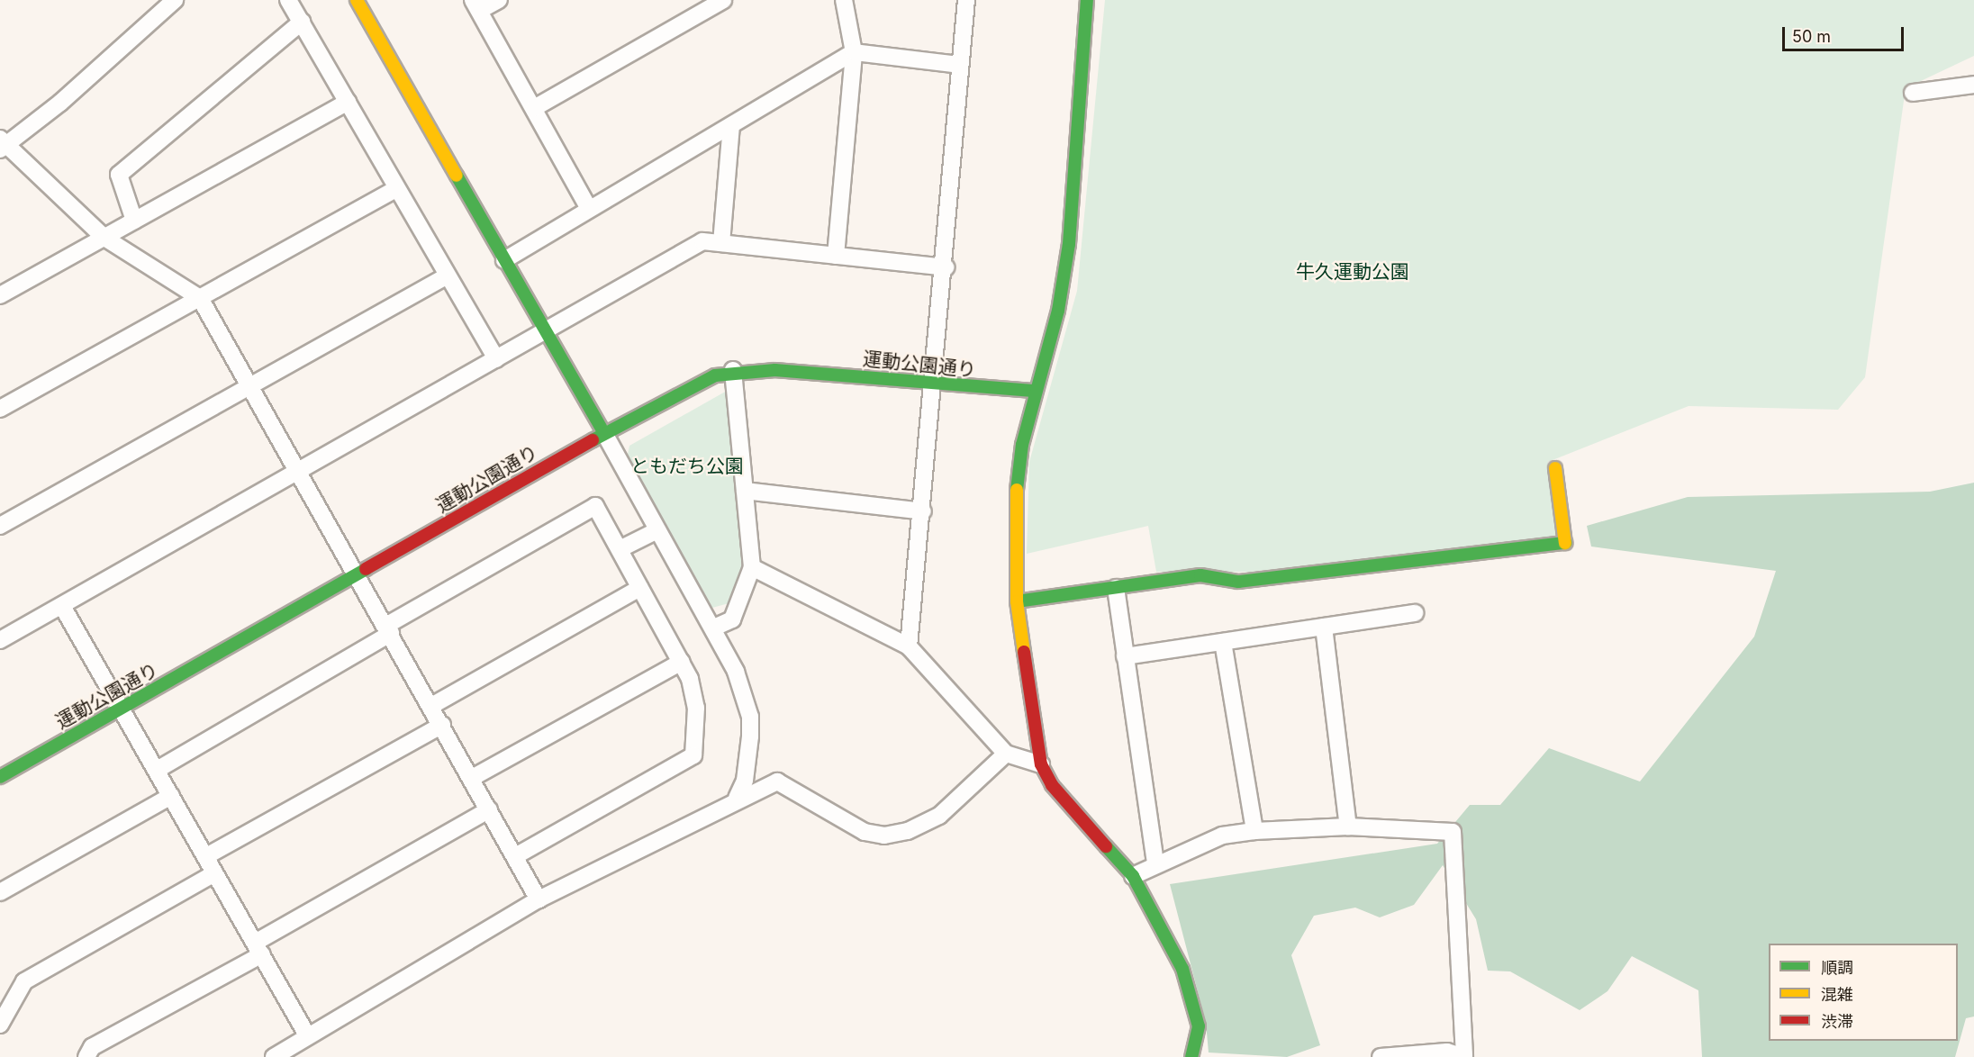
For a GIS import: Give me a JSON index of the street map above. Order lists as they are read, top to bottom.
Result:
{
  "streets": {
    "street": ["運動公園通り"]
  },
  "parks": ["牛久運動公園", "ともだち公園"],
  "legend": ["順調", "混雑", "渋滞"],
  "scale_bar": "50 m"
}
